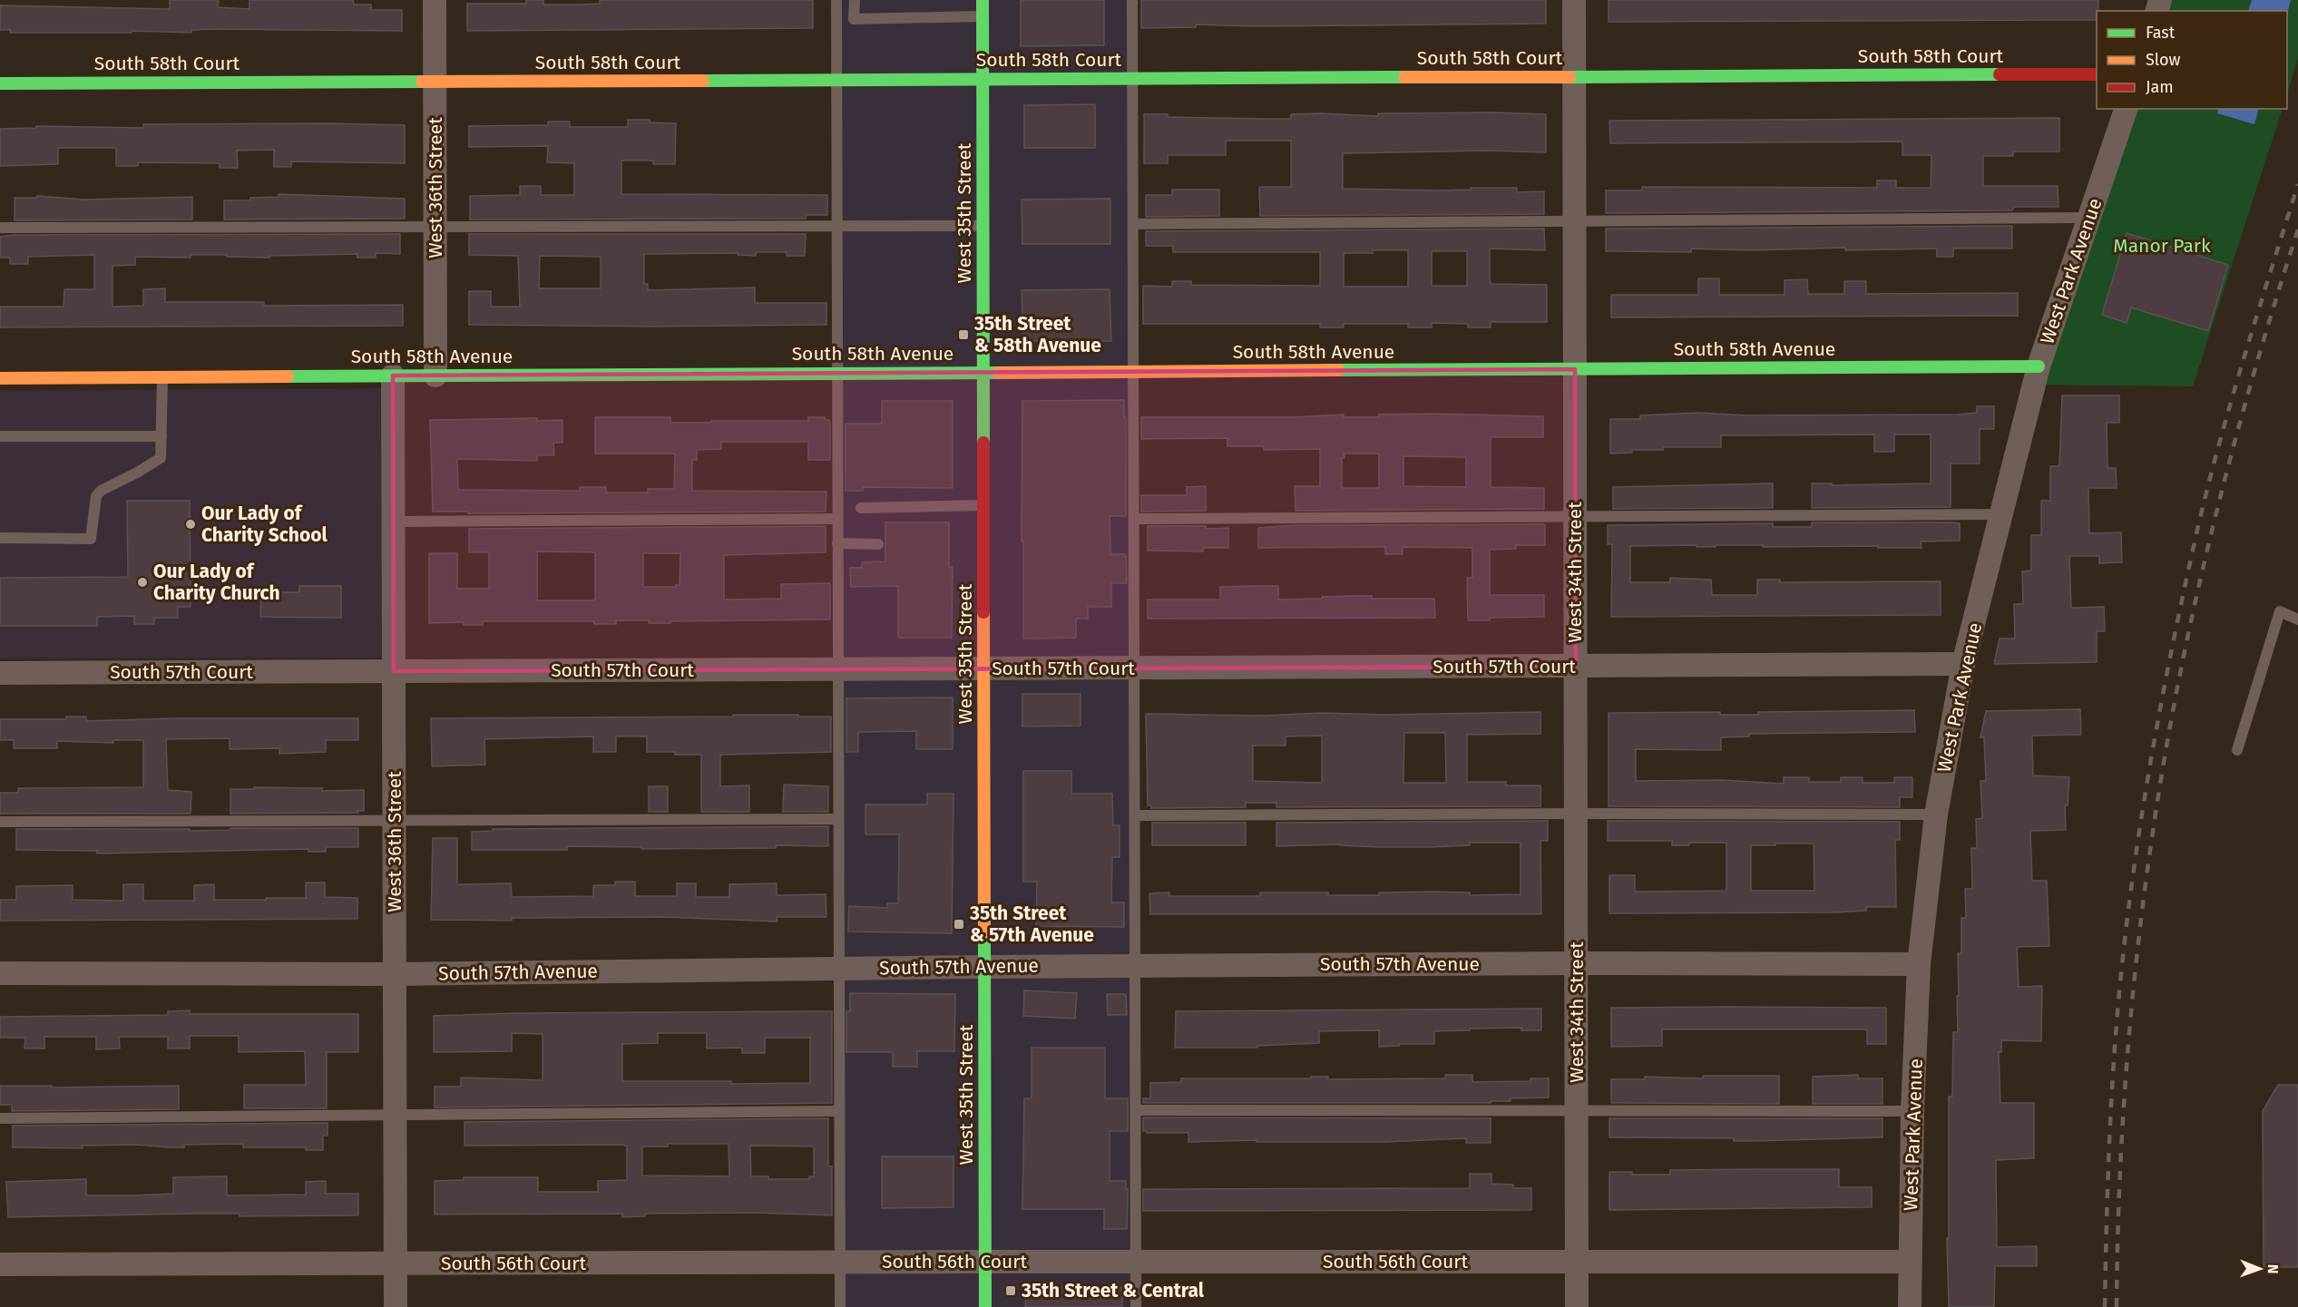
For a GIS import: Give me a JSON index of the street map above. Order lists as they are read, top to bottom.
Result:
{
  "streets": {
    "street": [
      "South 58th Court",
      "West 36th Street",
      "West 35th Street",
      "West Park Avenue",
      "South 58th Avenue",
      "West 34th Street",
      "South 57th Court",
      "South 57th Avenue",
      "South 56th Court"
    ]
  },
  "crossings": [
    ["South 58th Court", "West 36th Street"],
    ["South 58th Court", "West 35th Street"],
    ["South 58th Court", "West 34th Street"],
    ["West 36th Street", "South 58th Avenue"],
    ["West 36th Street", "South 57th Court"],
    ["West 36th Street", "South 57th Avenue"],
    ["West 36th Street", "South 56th Court"],
    ["West 35th Street", "South 58th Avenue"],
    ["West 35th Street", "South 57th Court"],
    ["West 35th Street", "South 57th Avenue"],
    ["West 35th Street", "South 56th Court"],
    ["West Park Avenue", "South 58th Avenue"],
    ["West Park Avenue", "South 57th Court"],
    ["West Park Avenue", "South 57th Avenue"],
    ["West Park Avenue", "South 56th Court"],
    ["South 58th Avenue", "West 34th Street"],
    ["West 34th Street", "South 57th Court"],
    ["West 34th Street", "South 57th Avenue"],
    ["West 34th Street", "South 56th Court"]
  ],
  "parks": ["Manor Park"],
  "places": {
    "transit": ["35th Street & 58th Avenue", "35th Street & 57th Avenue", "35th Street & Central"],
    "other": ["Our Lady of Charity School", "Our Lady of Charity Church"]
  },
  "legend": ["Fast", "Slow", "Jam"],
  "north": "right"
}
